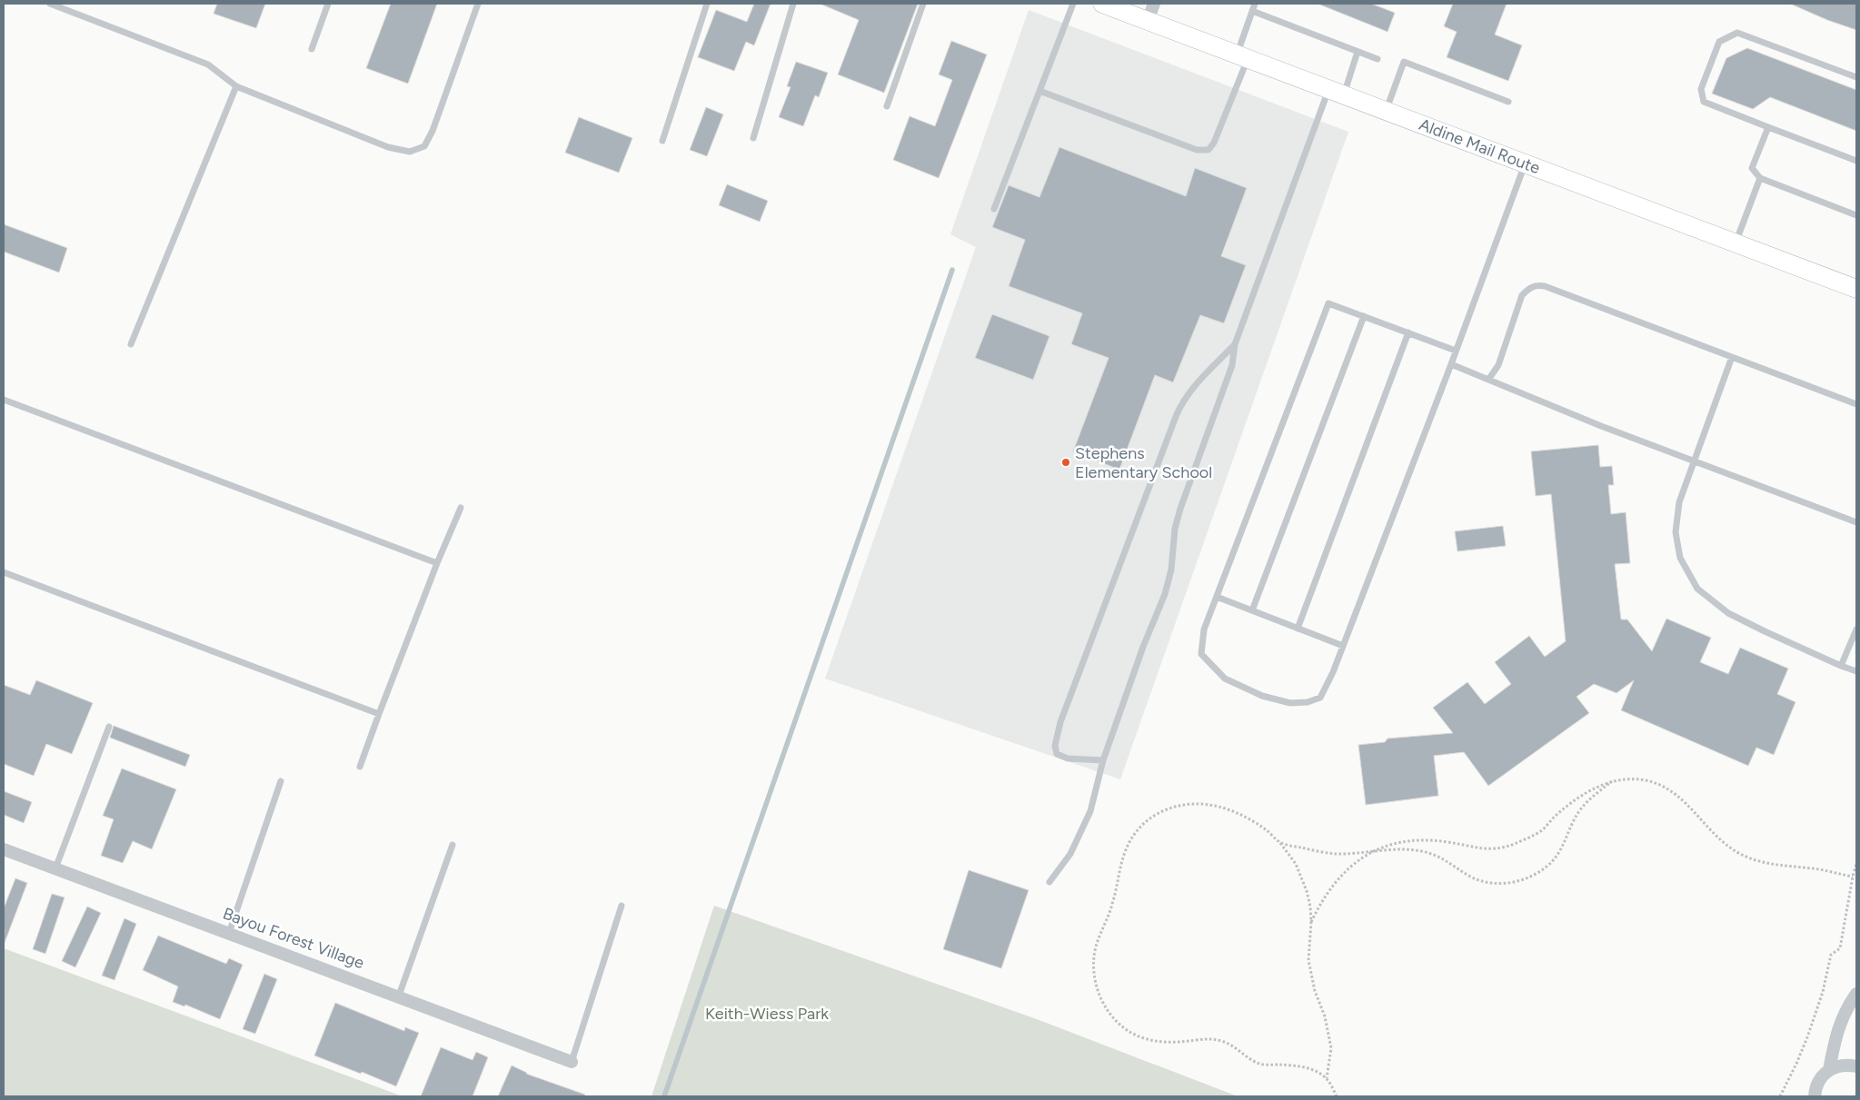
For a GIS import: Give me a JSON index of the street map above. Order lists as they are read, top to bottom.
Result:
{
  "streets": {
    "main road": ["Aldine Mail Route"],
    "street": ["Bayou Forest Village"]
  },
  "parks": ["Keith-Wiess Park"],
  "places": ["Stephens Elementary School"]
}
